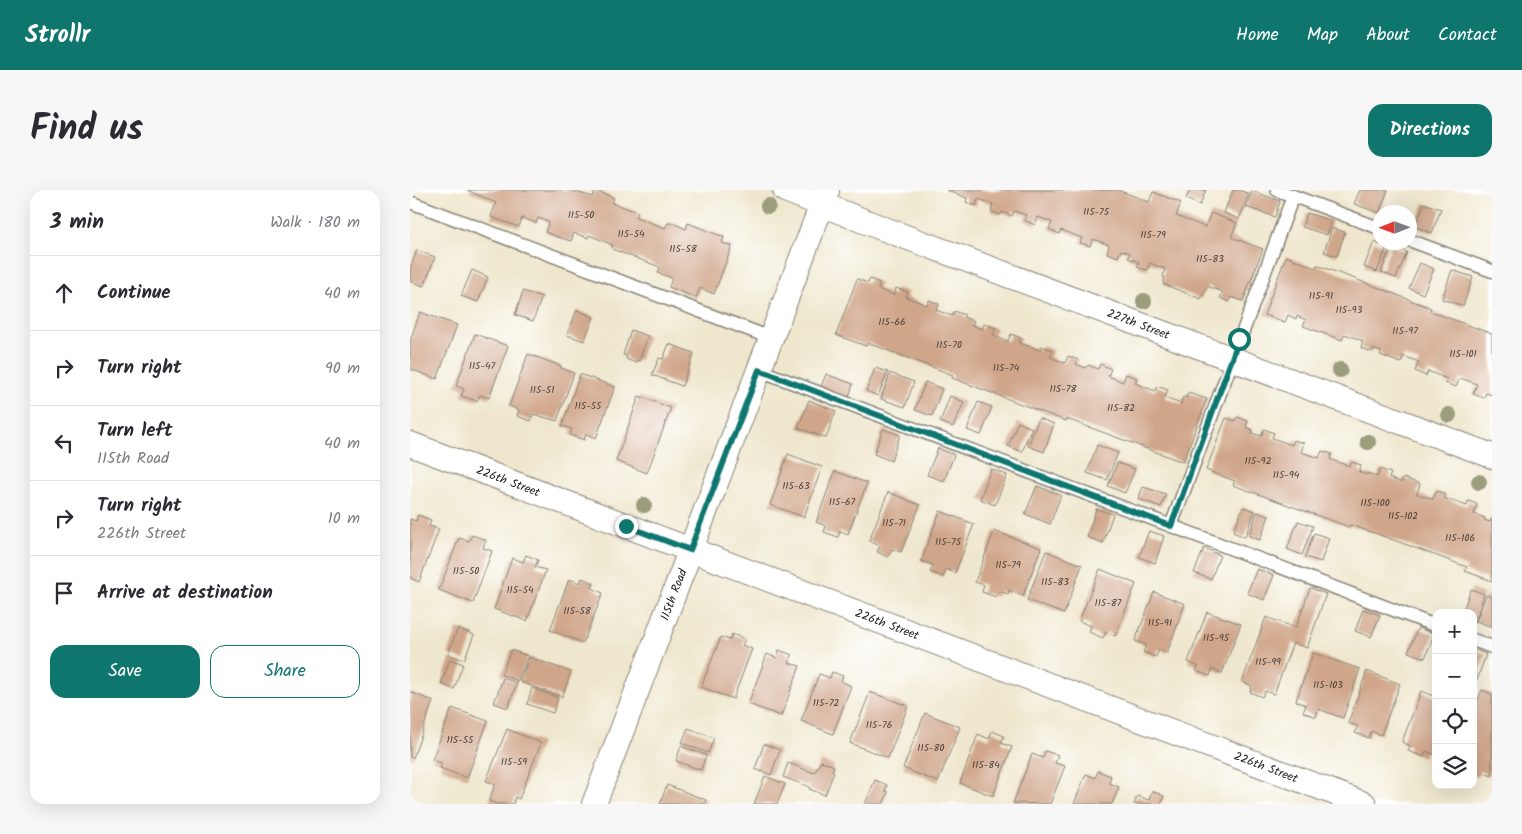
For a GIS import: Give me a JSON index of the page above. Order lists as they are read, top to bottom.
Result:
{
  "streets": {
    "street": ["227th Street", "226th Street", "115th Road"]
  },
  "crossings": [
    ["227th Street", "115th Road"],
    ["226th Street", "115th Road"]
  ],
  "house_numbers": [
    "115-75",
    "115-50",
    "115-54",
    "115-79",
    "115-58",
    "115-83",
    "115-91",
    "115-93",
    "115-66",
    "115-97",
    "115-70",
    "115-101",
    "115-47",
    "115-74",
    "115-78",
    "115-51",
    "115-55",
    "115-82",
    "115-92",
    "115-94",
    "115-63",
    "115-67",
    "115-100",
    "115-102",
    "115-71",
    "115-106",
    "115-75",
    "115-79",
    "115-50",
    "115-83",
    "115-54",
    "115-87",
    "115-58",
    "115-91",
    "115-95",
    "115-99",
    "115-103",
    "115-72",
    "115-76",
    "115-55",
    "115-80",
    "115-59",
    "115-84"
  ],
  "north": "left",
  "page": {
    "header": "Strollr",
    "nav": [
      "Home",
      "Map",
      "About",
      "Contact"
    ],
    "title": "Find us",
    "buttons": [
      "Directions",
      ["Save", "Share"]
    ],
    "heading": ["3 min", "Walk · 180 m"],
    "list": [
      ["Continue", "40 m"],
      ["Turn right", "90 m"],
      ["Turn left", "115th Road", "40 m"],
      ["Turn right", "226th Street", "10 m"],
      "Arrive at destination"
    ],
    "map_buttons": ["+", "−"]
  }
}
